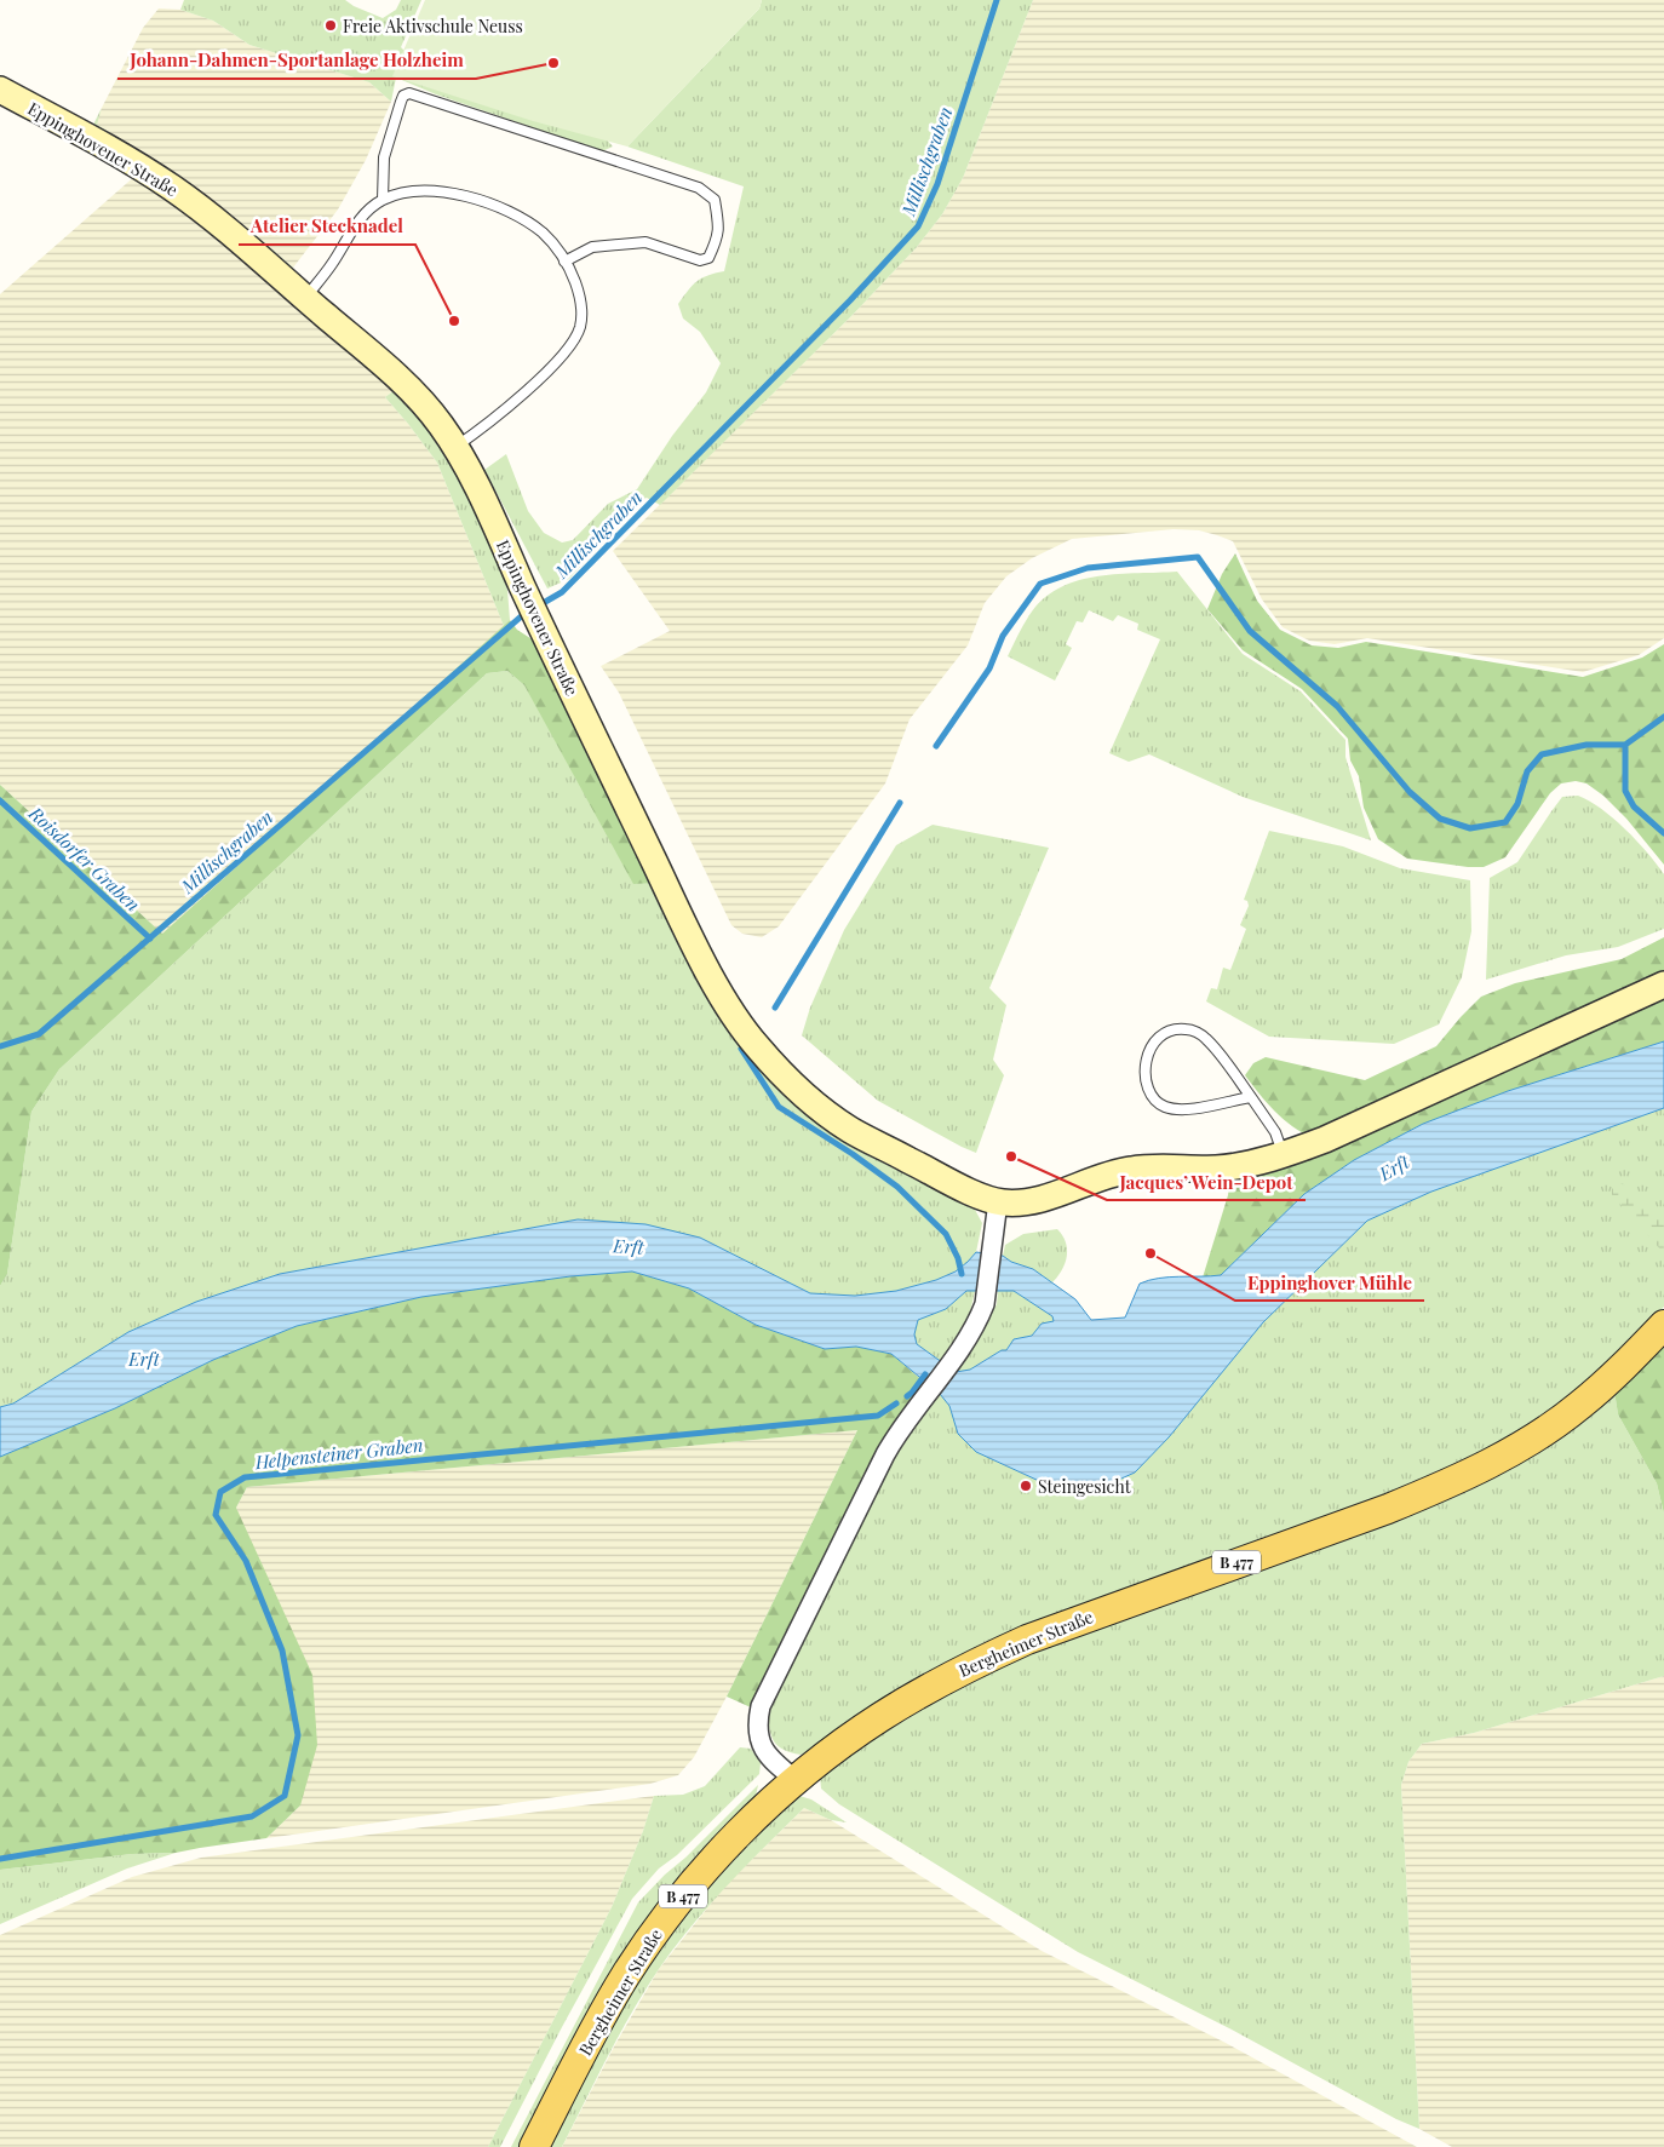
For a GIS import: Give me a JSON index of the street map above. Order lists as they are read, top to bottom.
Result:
{
  "streets": {
    "main road": ["Eppinghovener Straße", "B 477", "Bergheimer Straße"]
  },
  "water": [
    "Millischgraben",
    "Roisdorfer Graben",
    "Erft",
    "Helpensteiner Graben"
  ],
  "places": [
    "Freie Aktivschule Neuss",
    "Johann-Dahmen-Sportanlage Holzheim",
    "Atelier Stecknadel",
    "Jacques’ Wein-Depot",
    "Eppinghover Mühle",
    "Steingesicht"
  ]
}
